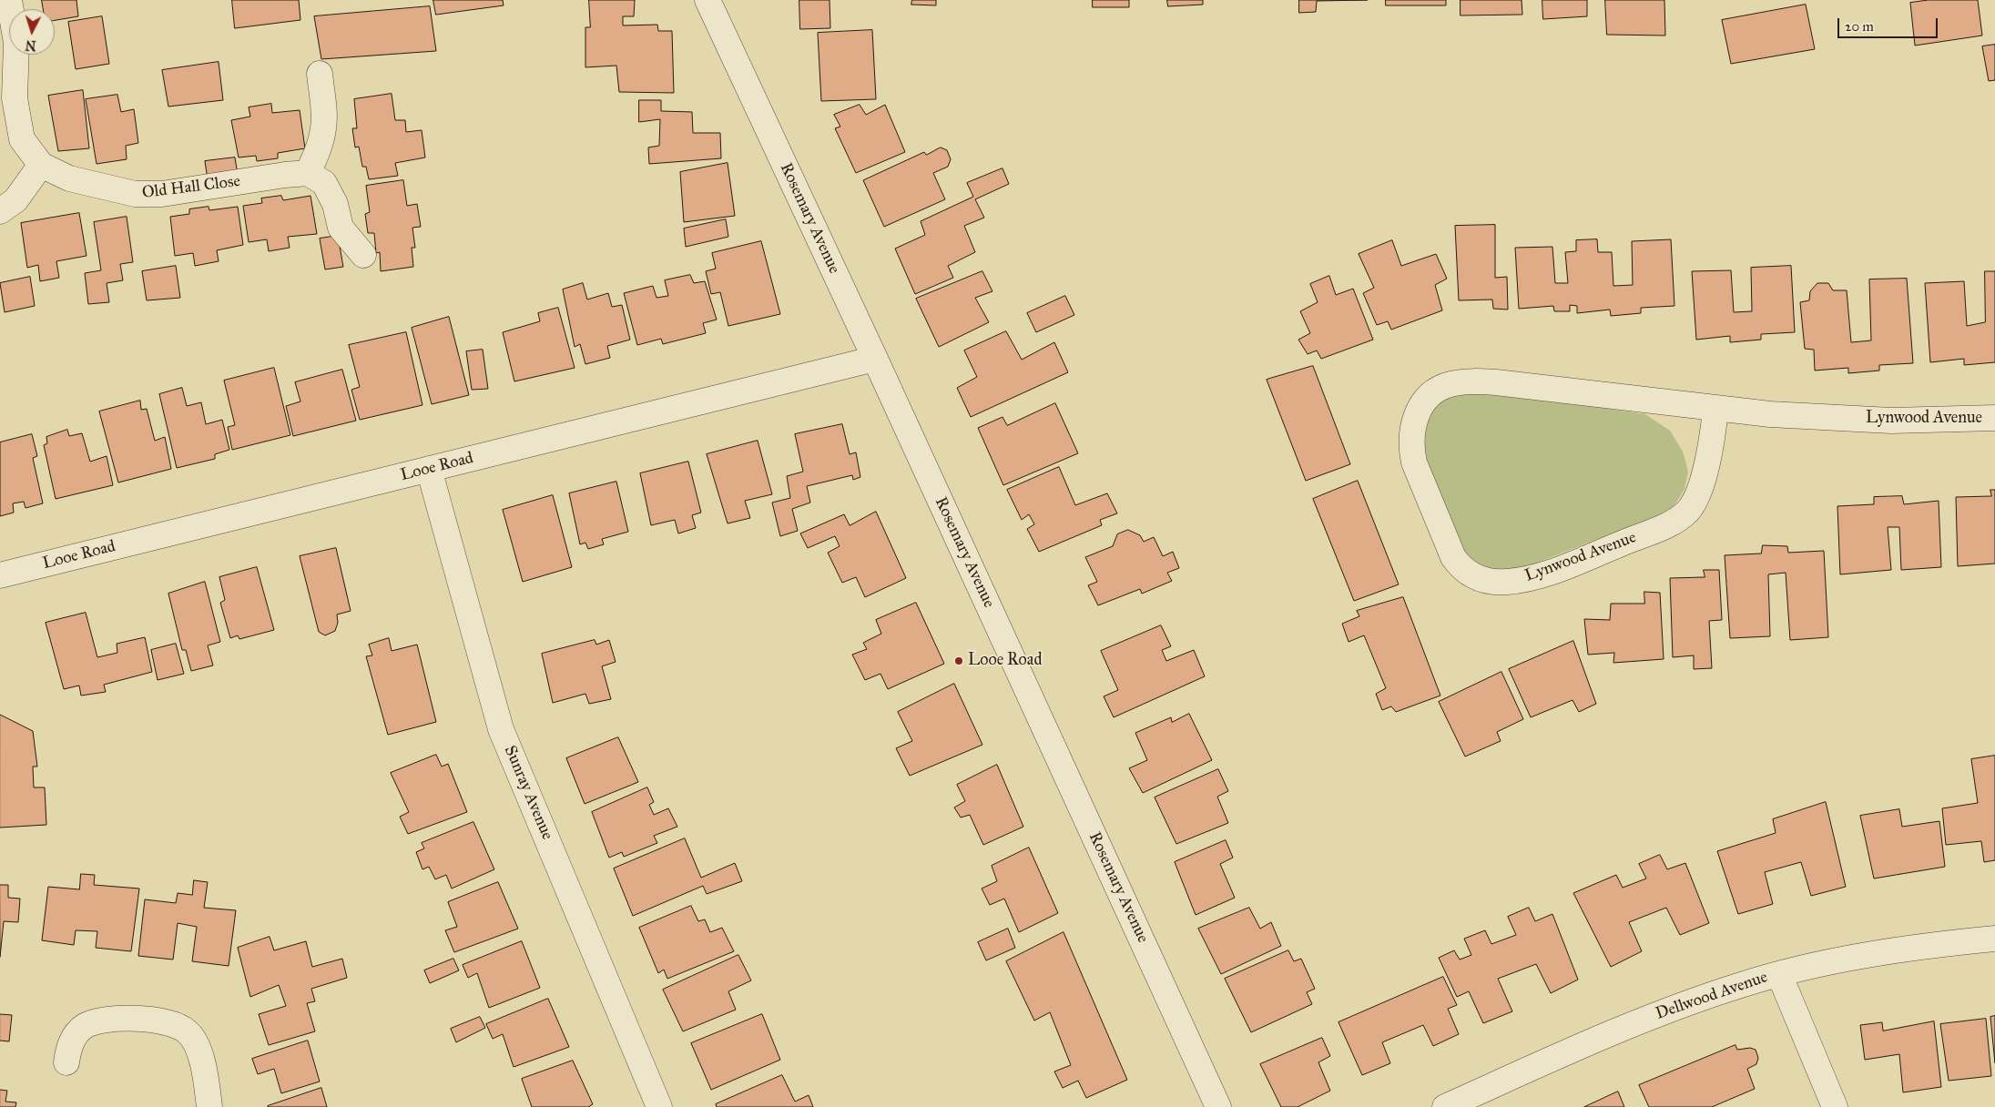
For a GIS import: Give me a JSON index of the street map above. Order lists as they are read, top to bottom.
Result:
{
  "streets": {
    "street": [
      "Old Hall Close",
      "Rosemary Avenue",
      "Lynwood Avenue",
      "Looe Road",
      "Sunray Avenue",
      "Dellwood Avenue"
    ]
  },
  "crossings": [
    ["Rosemary Avenue", "Looe Road"],
    ["Looe Road", "Sunray Avenue"]
  ],
  "places": ["Looe Road"],
  "scale_bar": "20 m",
  "north": "bottom"
}
